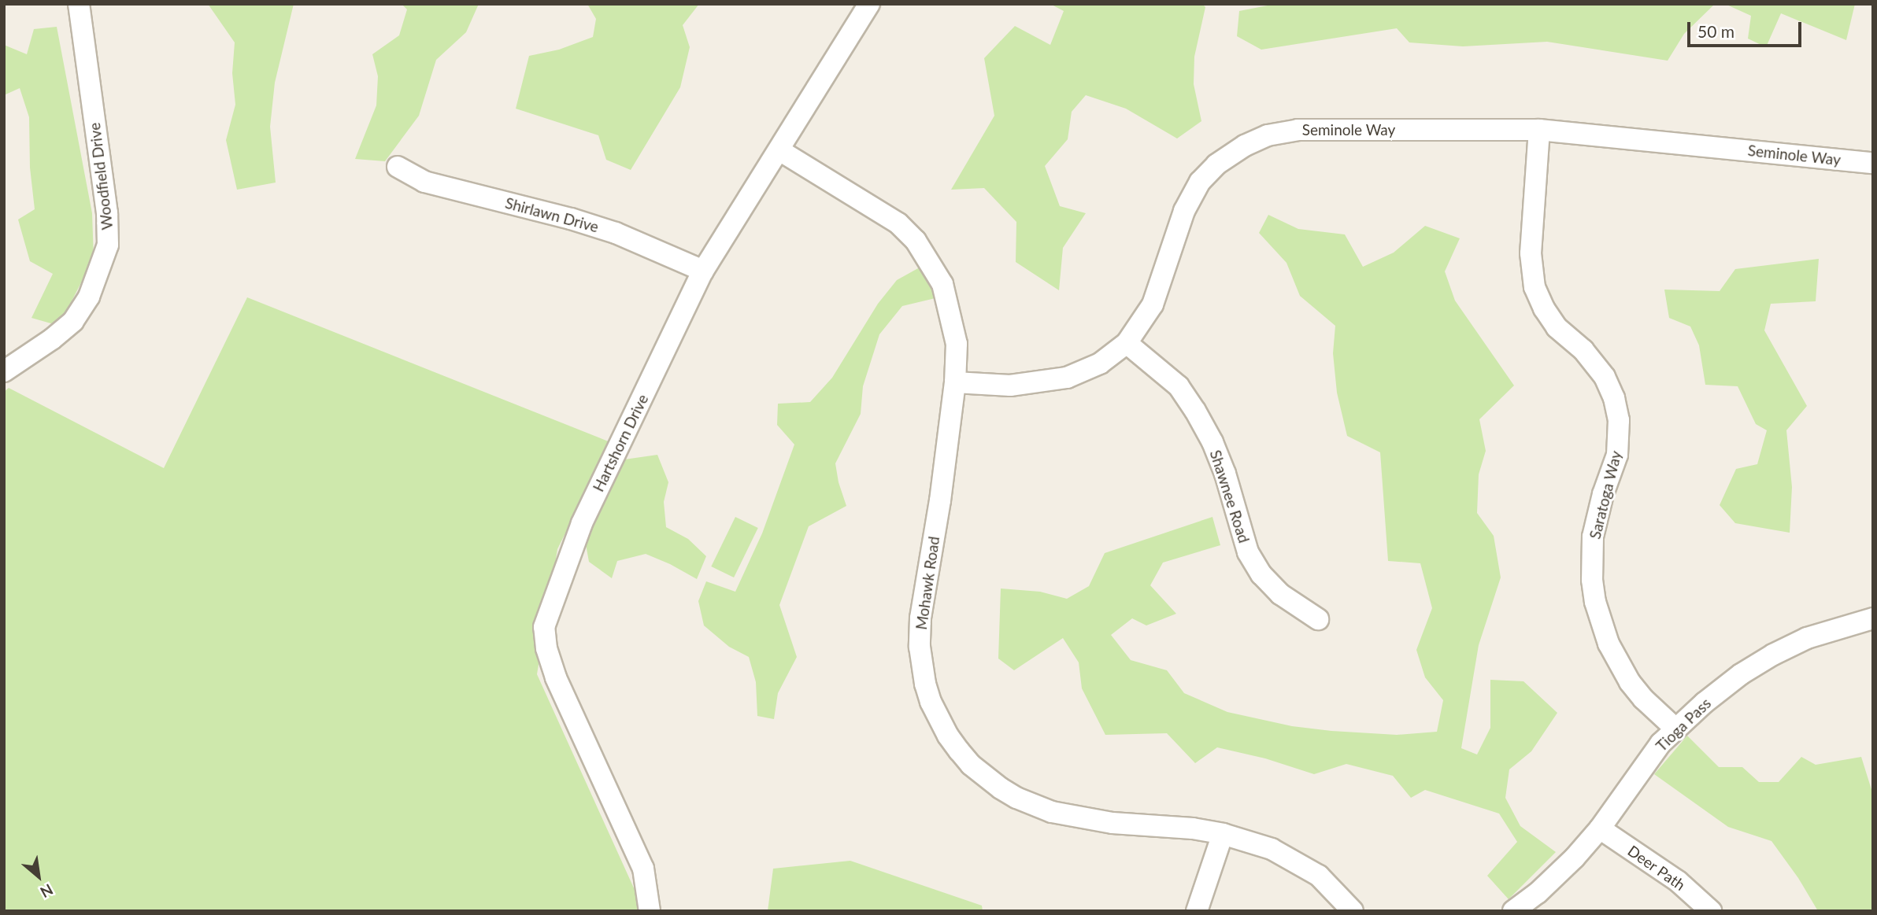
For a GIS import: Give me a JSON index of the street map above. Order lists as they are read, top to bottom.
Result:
{
  "streets": {
    "street": [
      "Seminole Way",
      "Woodfield Drive",
      "Shirlawn Drive",
      "Hartshorn Drive",
      "Saratoga Way",
      "Shawnee Road",
      "Mohawk Road",
      "Tioga Pass",
      "Deer Path"
    ]
  },
  "crossings": [
    ["Seminole Way", "Saratoga Way"],
    ["Seminole Way", "Shawnee Road"],
    ["Seminole Way", "Mohawk Road"],
    ["Shirlawn Drive", "Hartshorn Drive"],
    ["Hartshorn Drive", "Mohawk Road"],
    ["Saratoga Way", "Tioga Pass"],
    ["Tioga Pass", "Deer Path"]
  ],
  "scale_bar": "50 m",
  "north": "bottom right"
}
